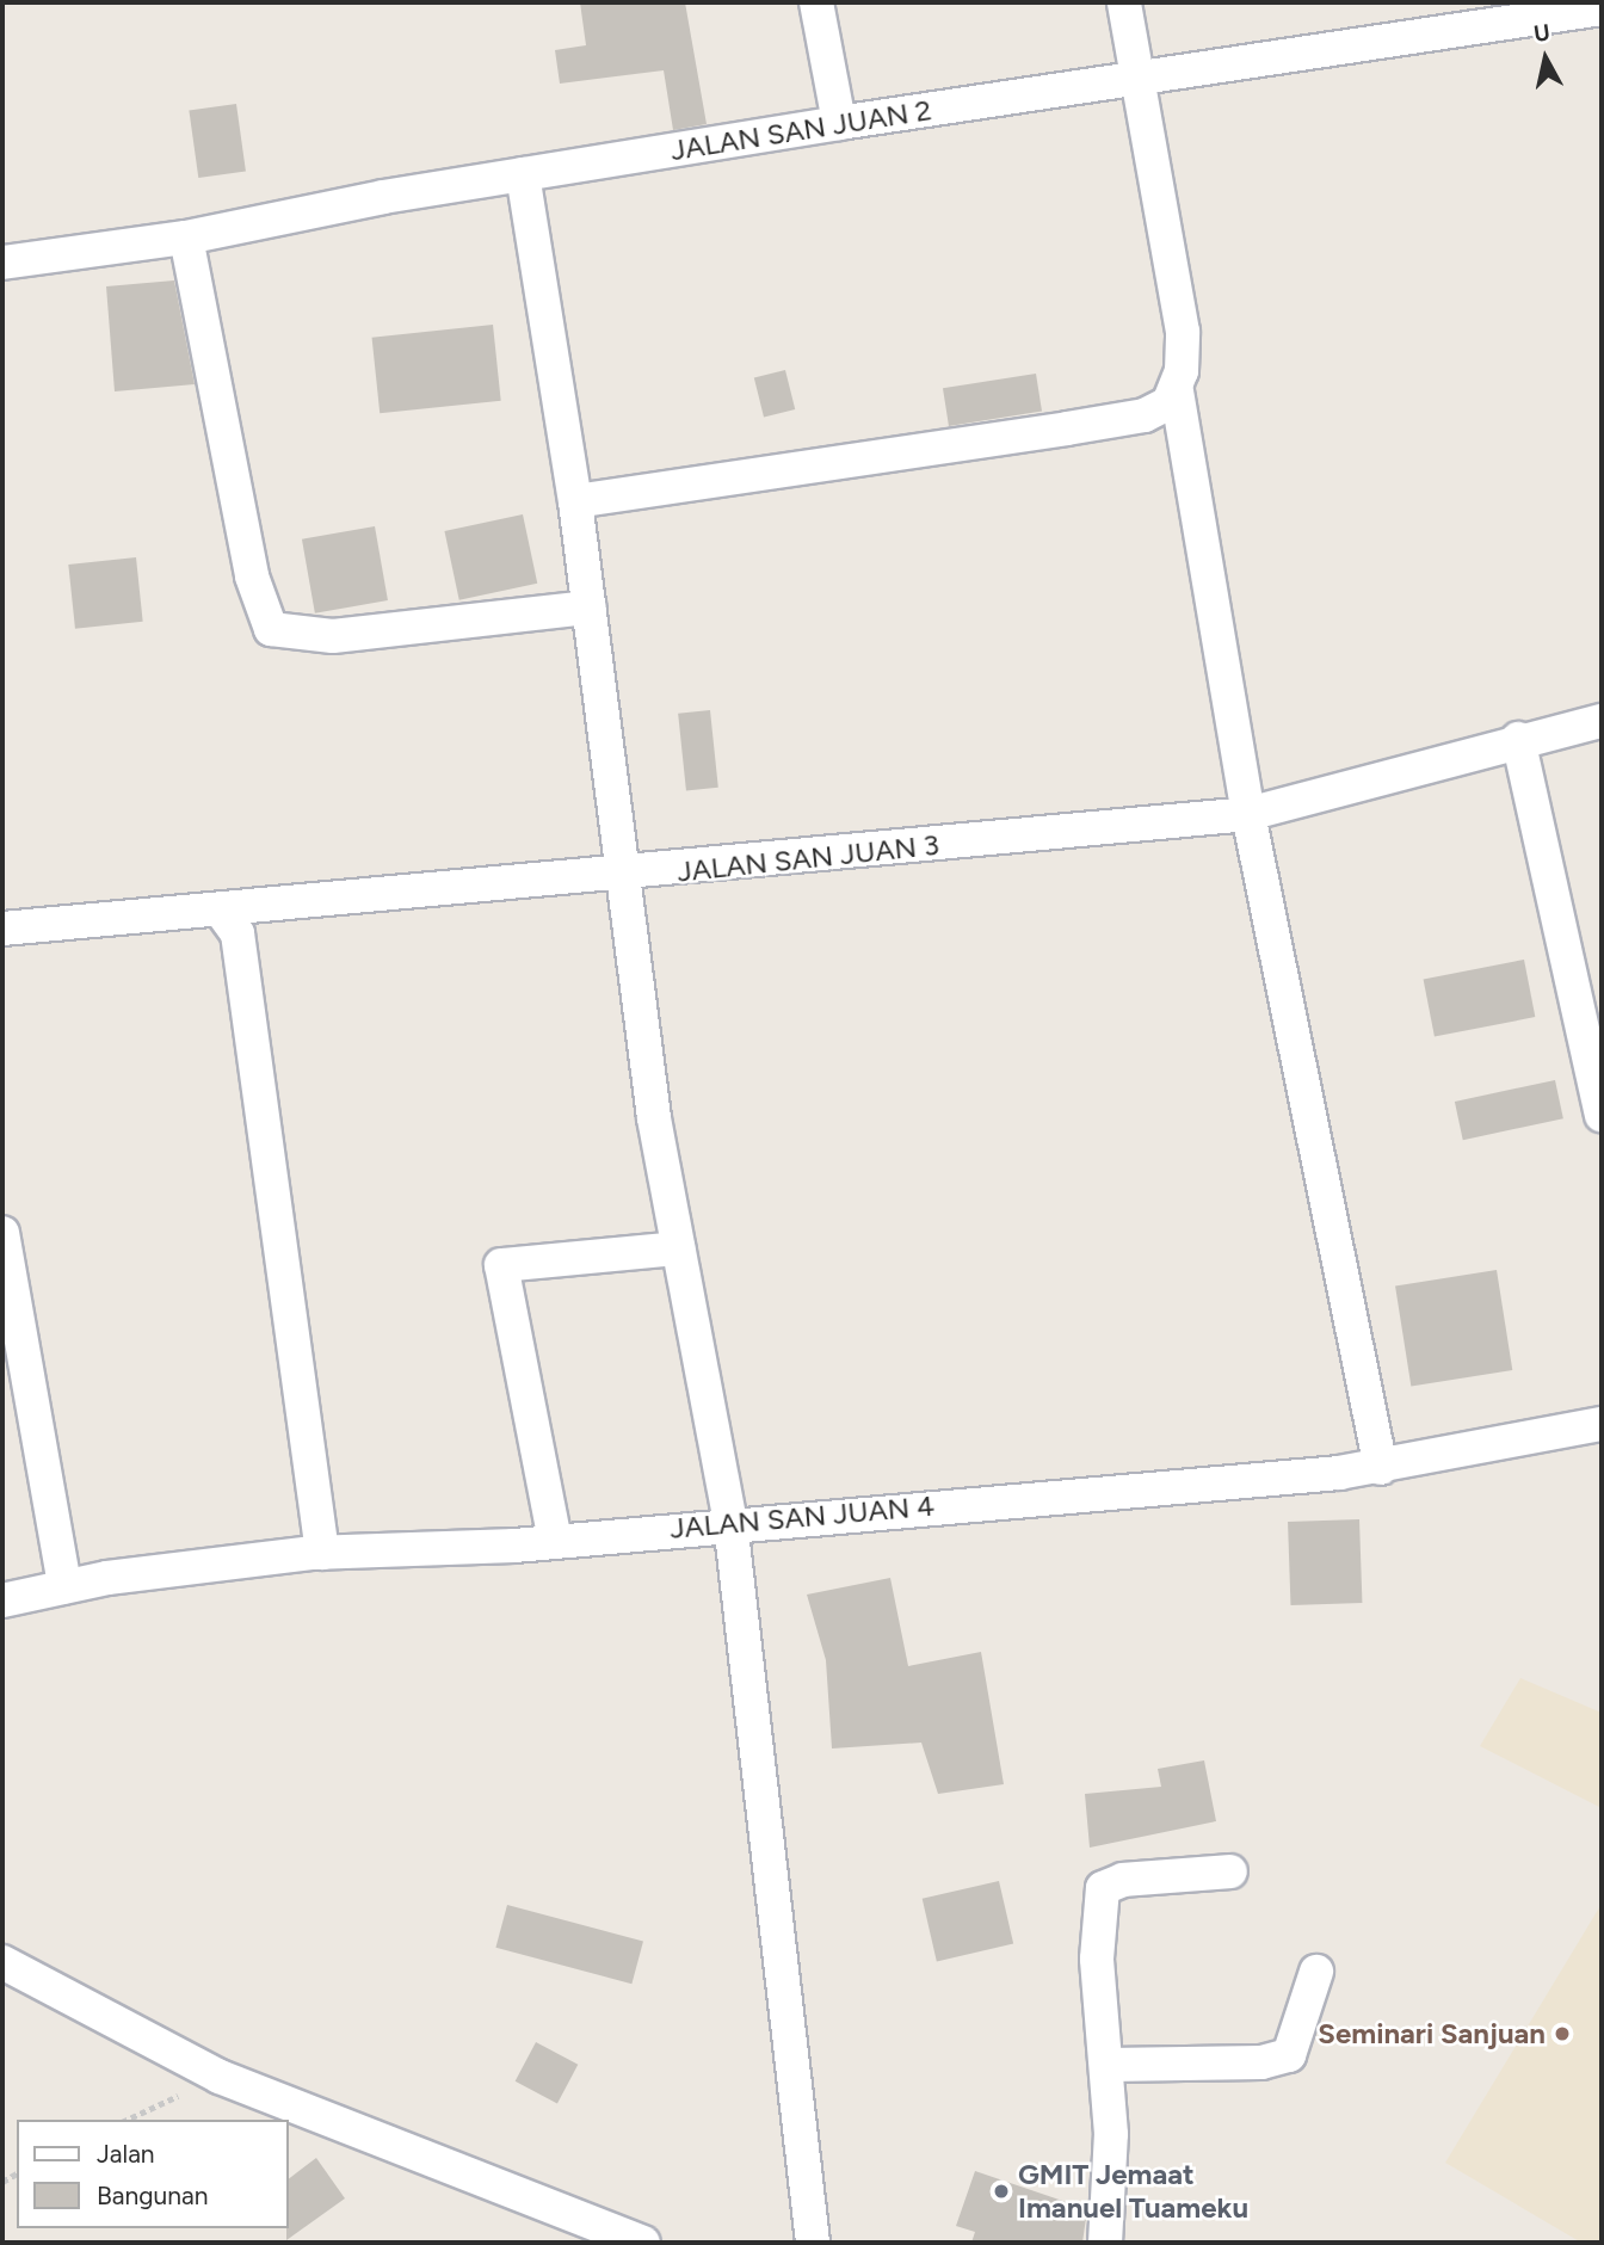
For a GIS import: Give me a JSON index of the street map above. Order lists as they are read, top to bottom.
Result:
{
  "streets": {
    "street": ["JALAN SAN JUAN 2", "JALAN SAN JUAN 3", "JALAN SAN JUAN 4"]
  },
  "places": ["Seminari Sanjuan", "GMIT Jemaat Imanuel Tuameku"],
  "legend": ["Jalan", "Bangunan"],
  "north": "top"
}
